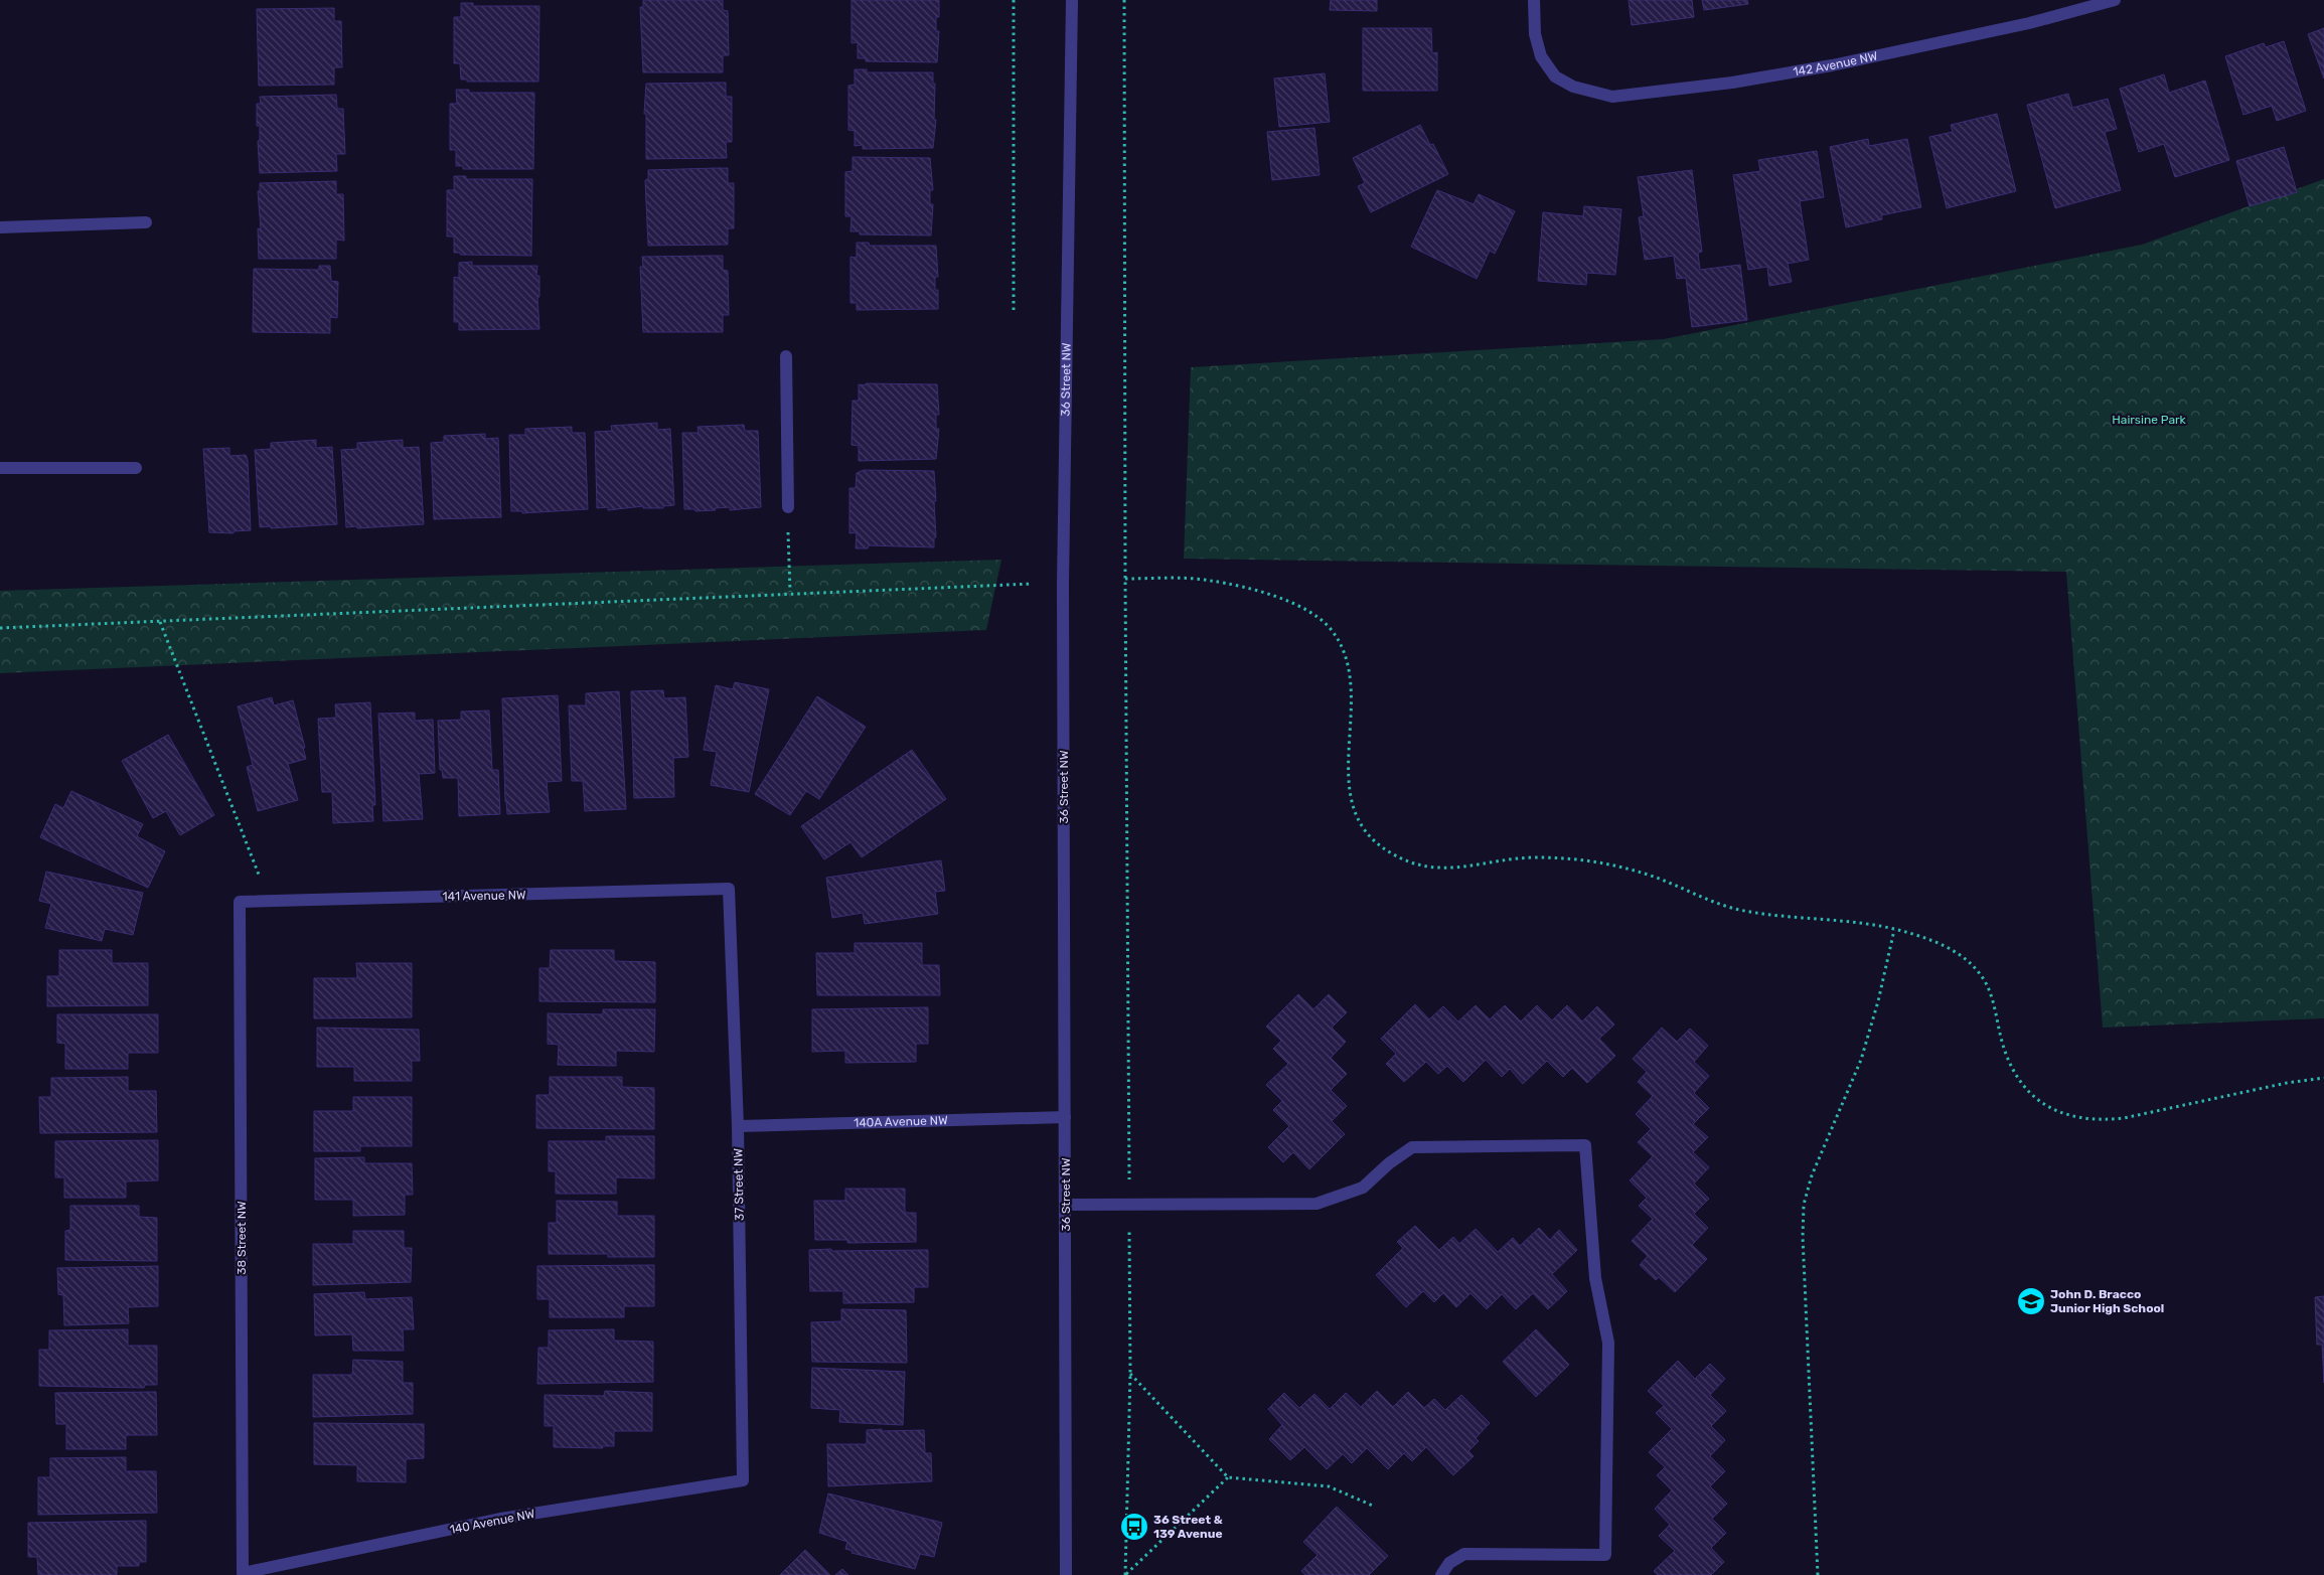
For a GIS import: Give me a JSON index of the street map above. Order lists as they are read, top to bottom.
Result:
{
  "streets": {
    "street": [
      "142 Avenue NW",
      "36 Street NW",
      "141 Avenue NW",
      "140A Avenue NW",
      "37 Street NW",
      "38 Street NW",
      "140 Avenue NW"
    ]
  },
  "crossings": [
    ["36 Street NW", "140A Avenue NW"],
    ["141 Avenue NW", "37 Street NW"],
    ["141 Avenue NW", "38 Street NW"],
    ["140A Avenue NW", "37 Street NW"],
    ["37 Street NW", "140 Avenue NW"],
    ["38 Street NW", "140 Avenue NW"]
  ],
  "parks": ["Hairsine Park"],
  "places": {
    "school or university": ["John D. Bracco Junior High School"],
    "bus stop": ["36 Street & 139 Avenue"]
  }
}
